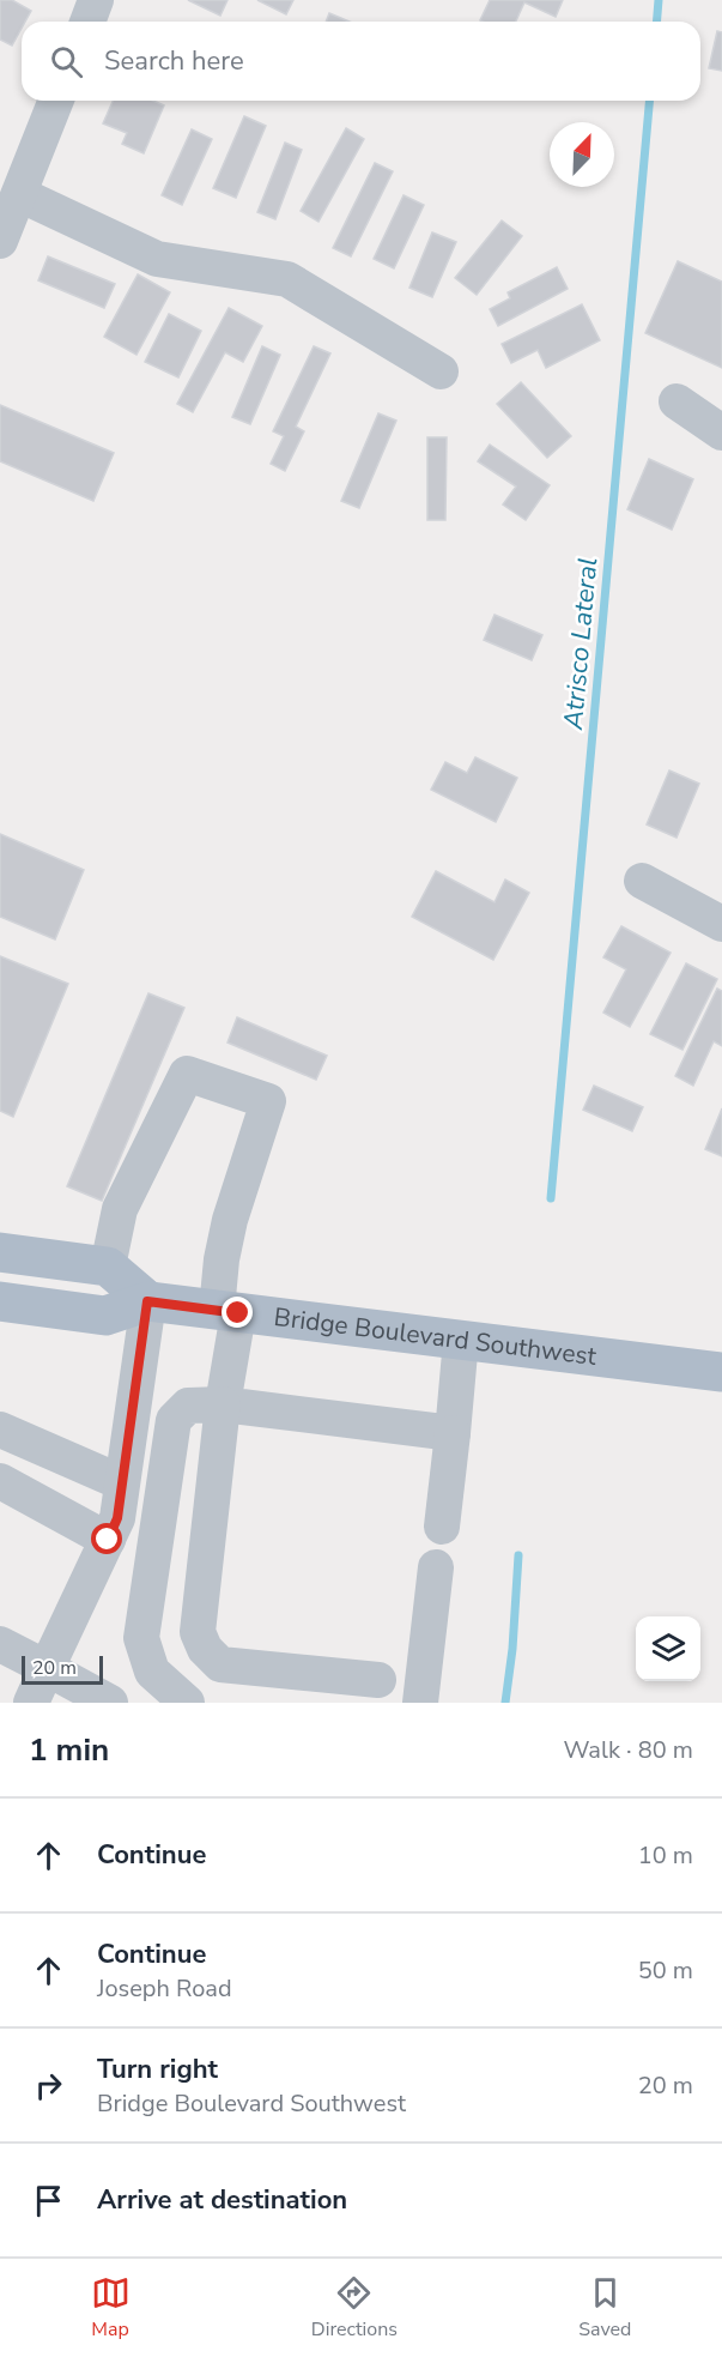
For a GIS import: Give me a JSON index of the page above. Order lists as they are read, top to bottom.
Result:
{
  "streets": {
    "main road": ["Bridge Boulevard Southwest"]
  },
  "water": ["Atrisco Lateral"],
  "scale_bar": "20 m",
  "north": "top right",
  "page": {
    "search": "Search here",
    "scale": "20 m",
    "heading": ["1 min", "Walk · 80 m"],
    "list": [
      ["Continue", "10 m"],
      ["Continue", "Joseph Road", "50 m"],
      ["Turn right", "Bridge Boulevard Southwest", "20 m"],
      "Arrive at destination"
    ],
    "nav": ["Map", "Directions", "Saved"]
  }
}
